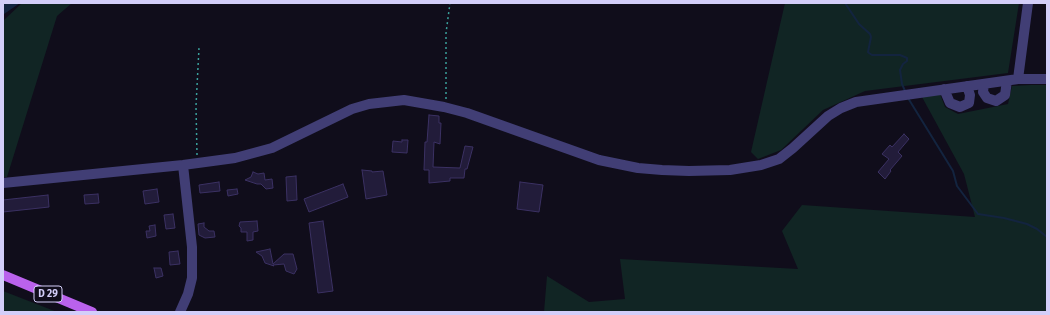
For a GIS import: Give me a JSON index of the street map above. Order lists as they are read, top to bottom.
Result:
{
  "streets": {
    "main road": ["D 29"]
  }
}
